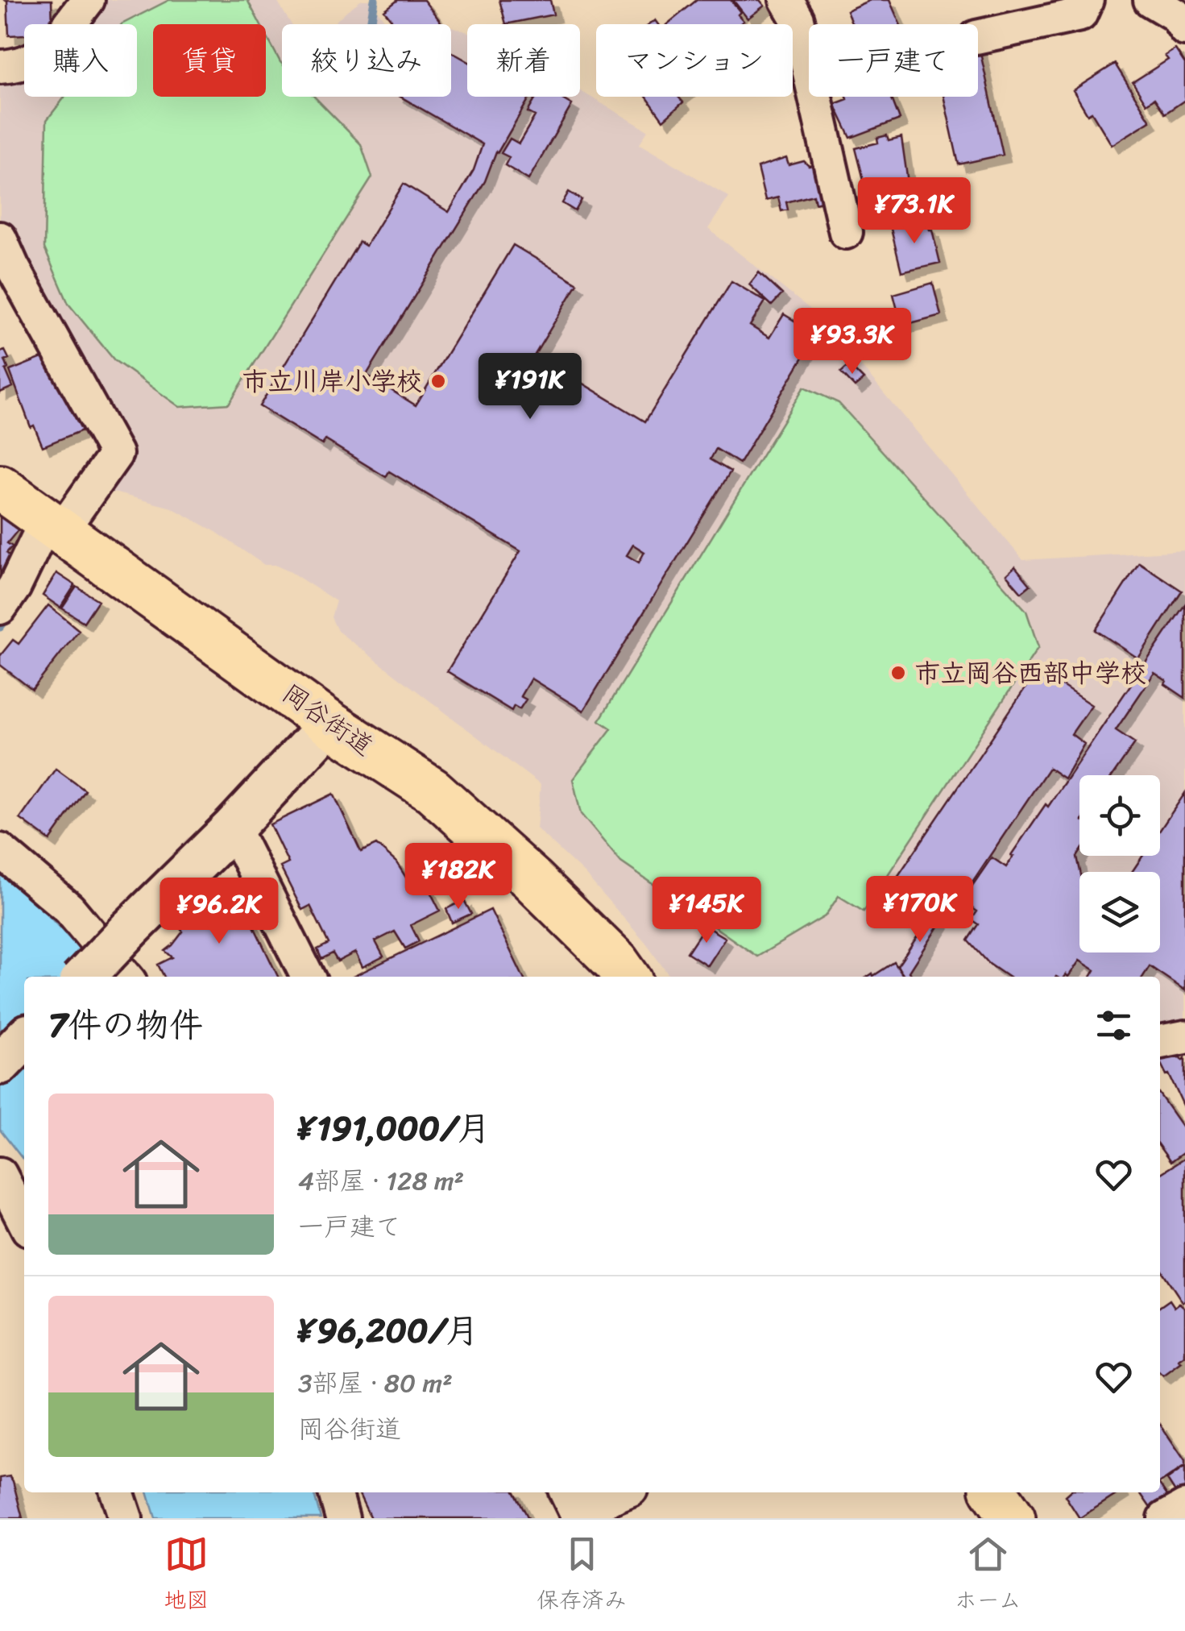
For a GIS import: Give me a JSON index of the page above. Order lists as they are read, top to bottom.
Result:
{
  "streets": {
    "main road": ["岡谷街道"]
  },
  "places": ["市立川岸小学校", "市立岡谷西部中学校"],
  "page": {
    "chip": [
      "購入",
      "賃貸",
      "絞り込み",
      "新着",
      "マンション",
      "一戸建て"
    ],
    "price": [
      "¥73.1K",
      "¥93.3K",
      "¥191K",
      "¥182K",
      "¥170K",
      "¥145K",
      "¥96.2K"
    ],
    "heading": "7件の物件",
    "list": [
      {
        "name": "¥191,000/月",
        "note": "4部屋 · 128 m² · 一戸建て"
      },
      {
        "name": "¥96,200/月",
        "note": "3部屋 · 80 m² · 岡谷街道"
      }
    ],
    "tabs": ["地図", "保存済み", "ホーム"]
  }
}
